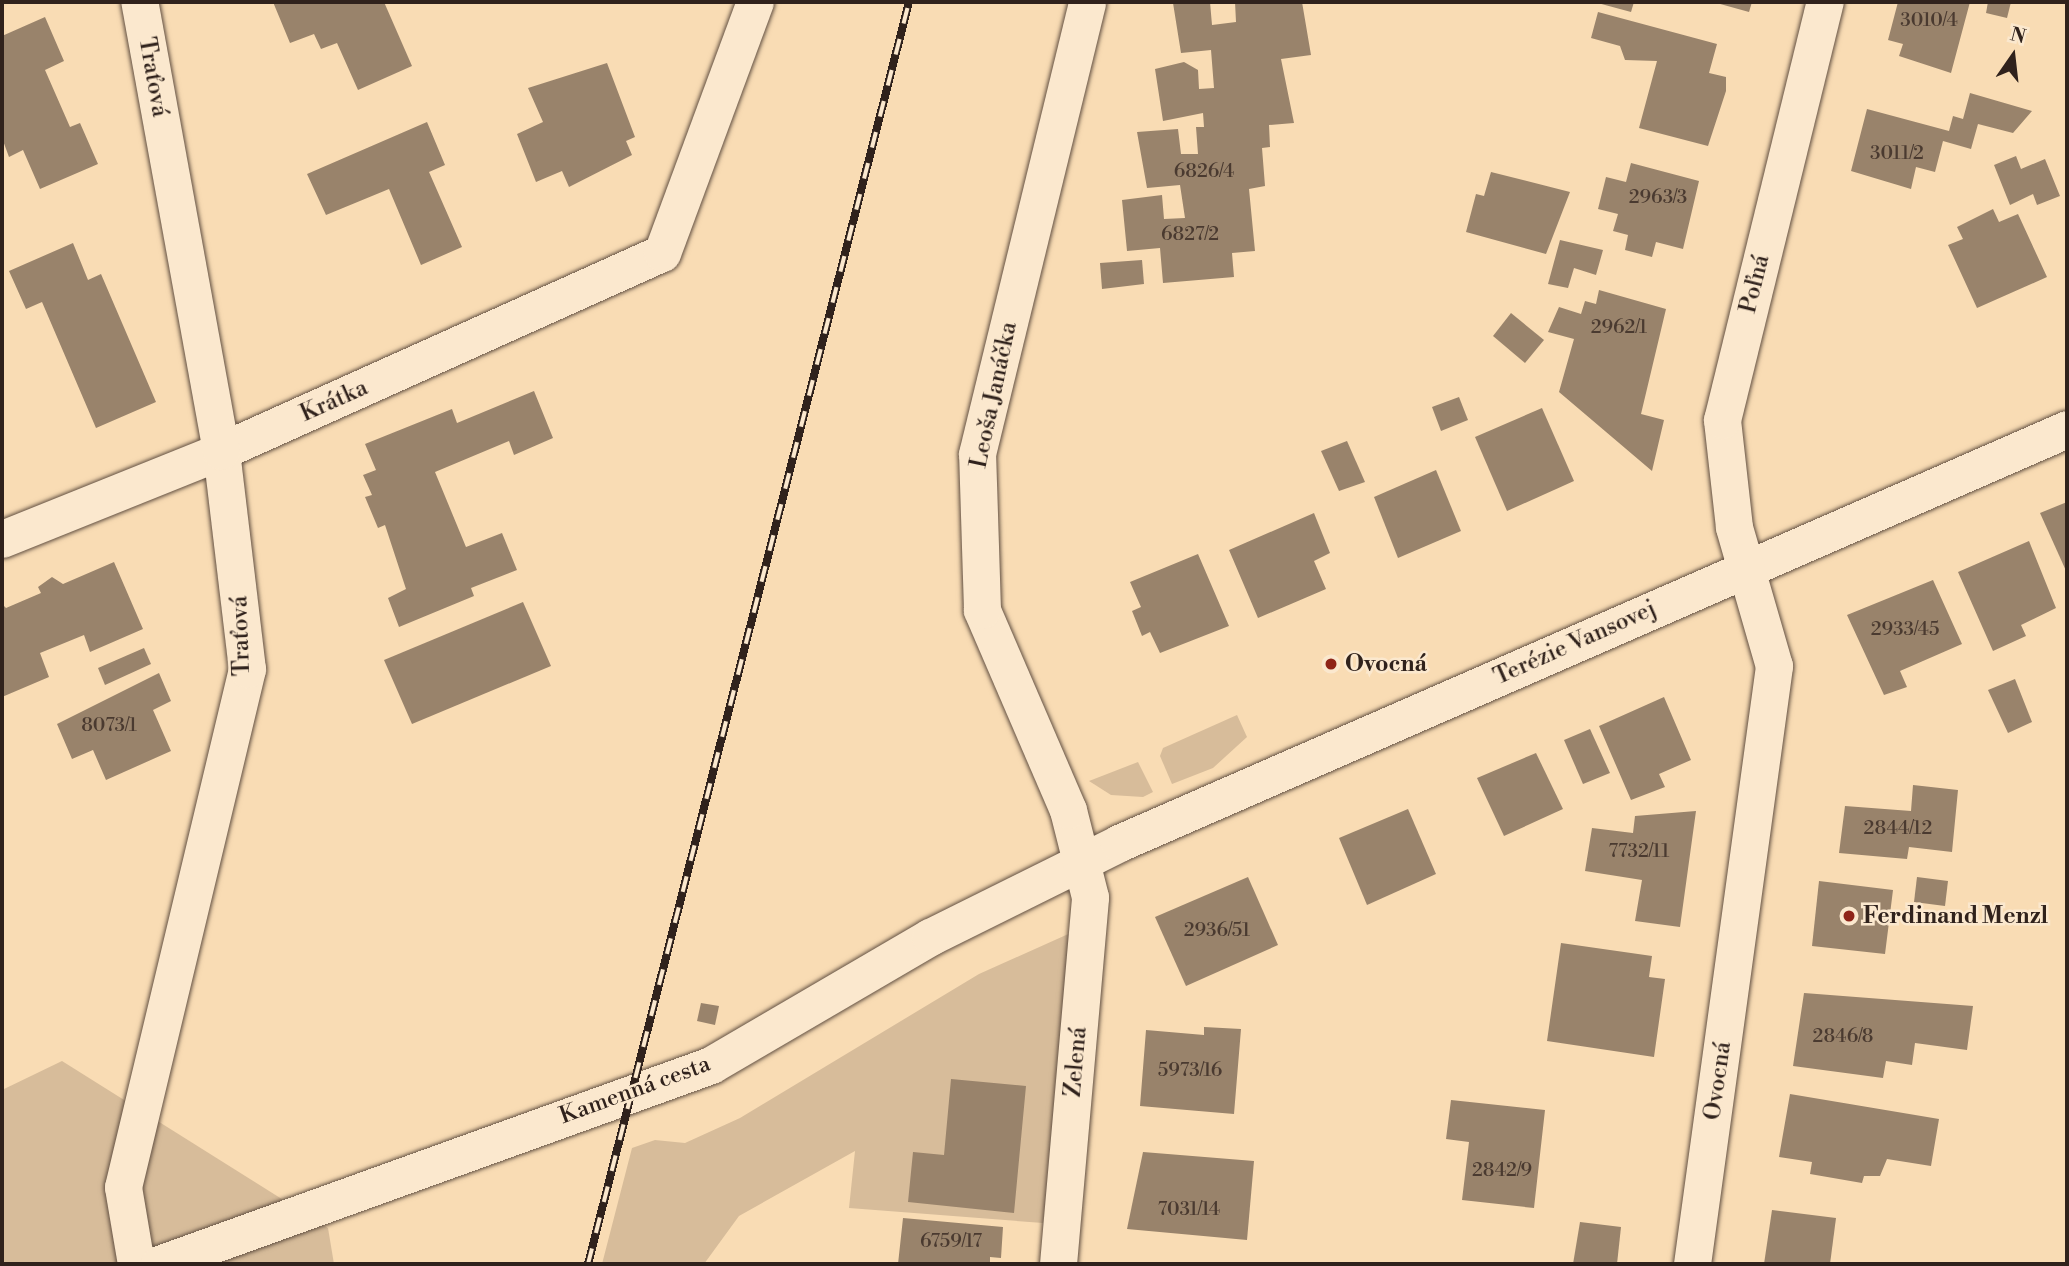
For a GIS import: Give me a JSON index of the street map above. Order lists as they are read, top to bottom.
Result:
{
  "streets": {
    "street": [
      "Traťová",
      "Poľná",
      "Leoša Janáčka",
      "Krátka",
      "Terézie Vansovej",
      "Zelená",
      "Ovocná",
      "Kamenná cesta"
    ]
  },
  "crossings": [
    ["Traťová", "Krátka"],
    ["Poľná", "Terézie Vansovej"],
    ["Poľná", "Ovocná"],
    ["Leoša Janáčka", "Terézie Vansovej"],
    ["Leoša Janáčka", "Zelená"],
    ["Leoša Janáčka", "Kamenná cesta"],
    ["Terézie Vansovej", "Zelená"],
    ["Terézie Vansovej", "Ovocná"],
    ["Terézie Vansovej", "Kamenná cesta"],
    ["Zelená", "Kamenná cesta"]
  ],
  "places": ["Ovocná", "Ferdinand Menzl"],
  "house_numbers": [
    "3010/4",
    "3011/2",
    "6826/4",
    "2963/3",
    "6827/2",
    "2962/1",
    "2933/45",
    "8073/1",
    "2844/12",
    "7732/11",
    "2936/51",
    "2846/8",
    "5973/16",
    "2842/9",
    "7031/14",
    "6759/17"
  ],
  "north": "top"
}
